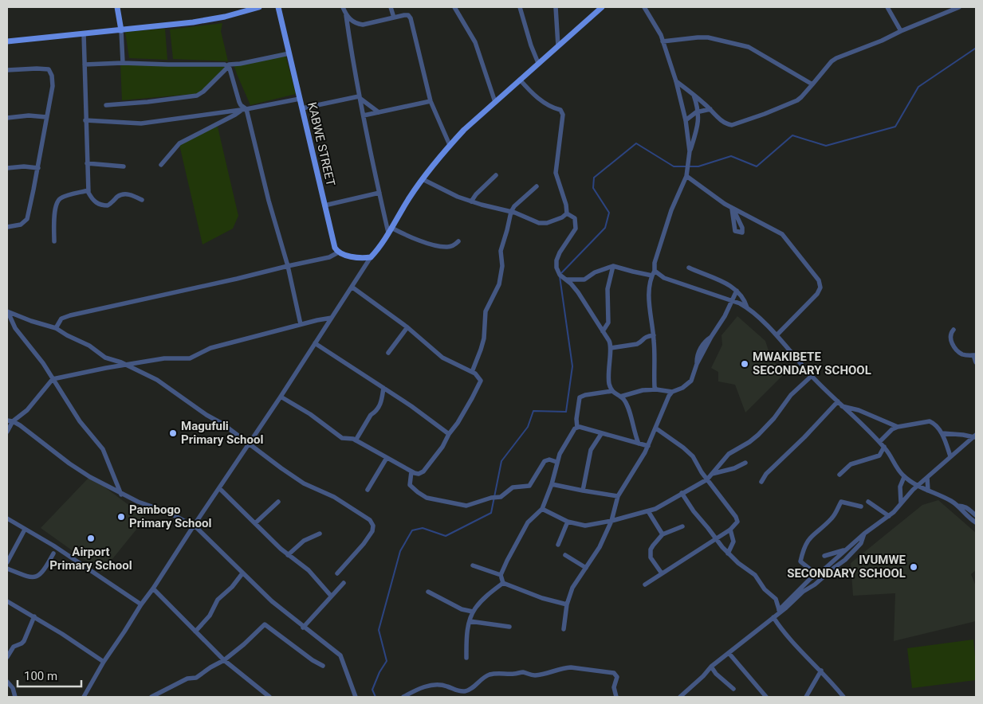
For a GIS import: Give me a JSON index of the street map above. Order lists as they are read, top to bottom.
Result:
{
  "streets": {
    "main road": ["KABWE STREET"]
  },
  "places": [
    "MWAKIBETE SECONDARY SCHOOL",
    "Magufuli Primary School",
    "Pambogo Primary School",
    "Airport Primary School",
    "IVUMWE SECONDARY SCHOOL"
  ],
  "scale_bar": "100 m"
}
